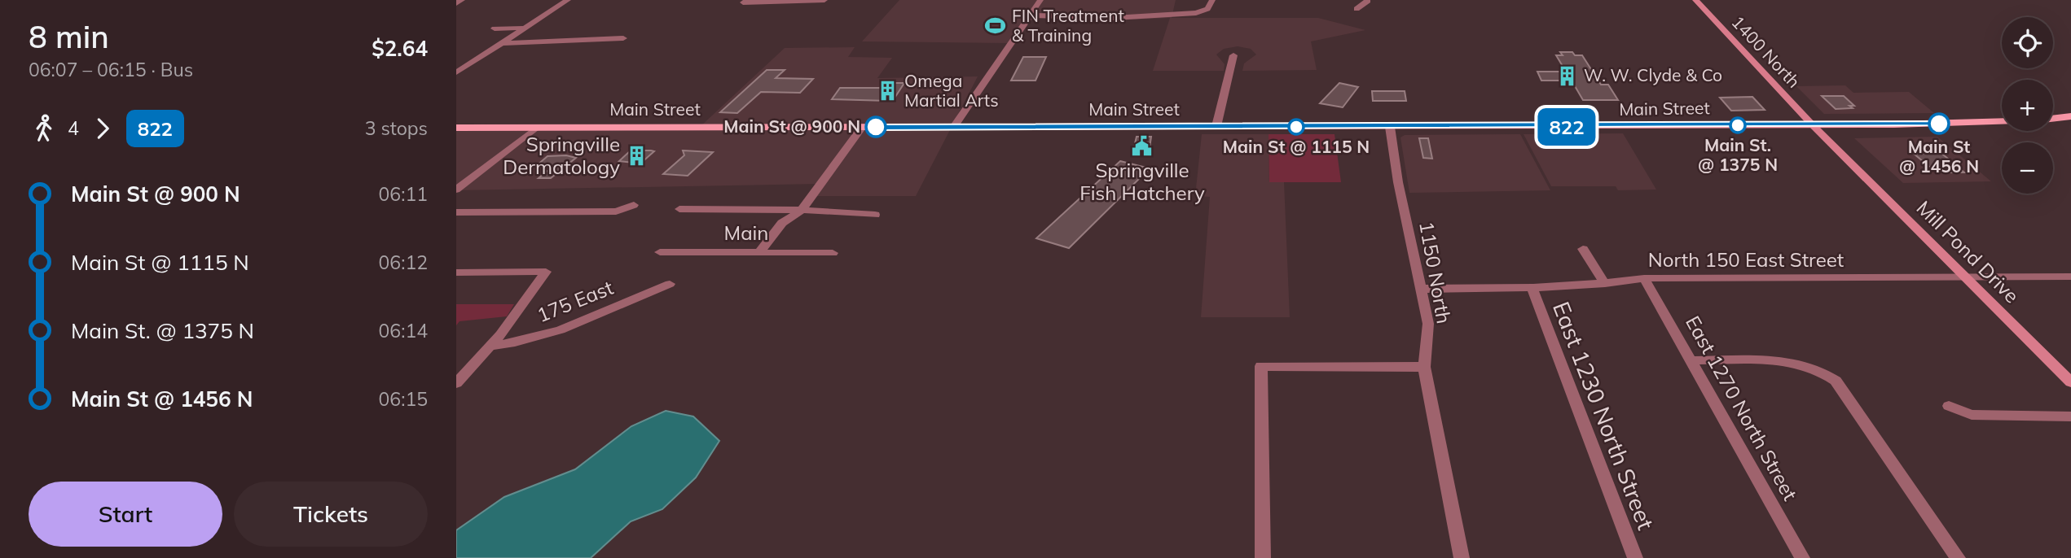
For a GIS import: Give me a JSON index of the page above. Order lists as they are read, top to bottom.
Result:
{
  "streets": {
    "main road": ["1400 North", "Main Street", "Mill Pond Drive"],
    "street": [
      "Main",
      "North 150 East Street",
      "1150 North",
      "175 East",
      "East 1270 North Street",
      "East 1230 North Street"
    ]
  },
  "crossings": [
    ["1400 North", "Main Street"],
    ["1400 North", "Mill Pond Drive"],
    ["Main Street", "Mill Pond Drive"],
    ["Main Street", "1150 North"],
    ["Mill Pond Drive", "North 150 East Street"],
    ["North 150 East Street", "1150 North"],
    ["North 150 East Street", "East 1270 North Street"],
    ["North 150 East Street", "East 1230 North Street"]
  ],
  "places": {
    "sports": ["FIN Treatment & Training"],
    "building": ["W. W. Clyde & Co", "Omega Martial Arts", "Springville Dermatology"],
    "other": [
      "Main St @ 1456 N",
      "Main St. @ 1375 N",
      "Main St @ 900 N",
      "Main St @ 1115 N"
    ],
    "public building": ["Springville Fish Hatchery"]
  },
  "lines": ["bus line 822"],
  "page": {
    "heading": ["8 min", "06:07 – 06:15 · Bus", "$2.64"],
    "on_map": "822",
    "map_buttons": ["+", "−"],
    "legs": ["4", "822", "3 stops"],
    "list": [
      {
        "name": "Main St @ 900 N",
        "value": "06:11"
      },
      {
        "name": "Main St @ 1115 N",
        "value": "06:12"
      },
      {
        "name": "Main St. @ 1375 N",
        "value": "06:14"
      },
      {
        "name": "Main St @ 1456 N",
        "value": "06:15"
      }
    ],
    "buttons": ["Start", "Tickets"]
  }
}
